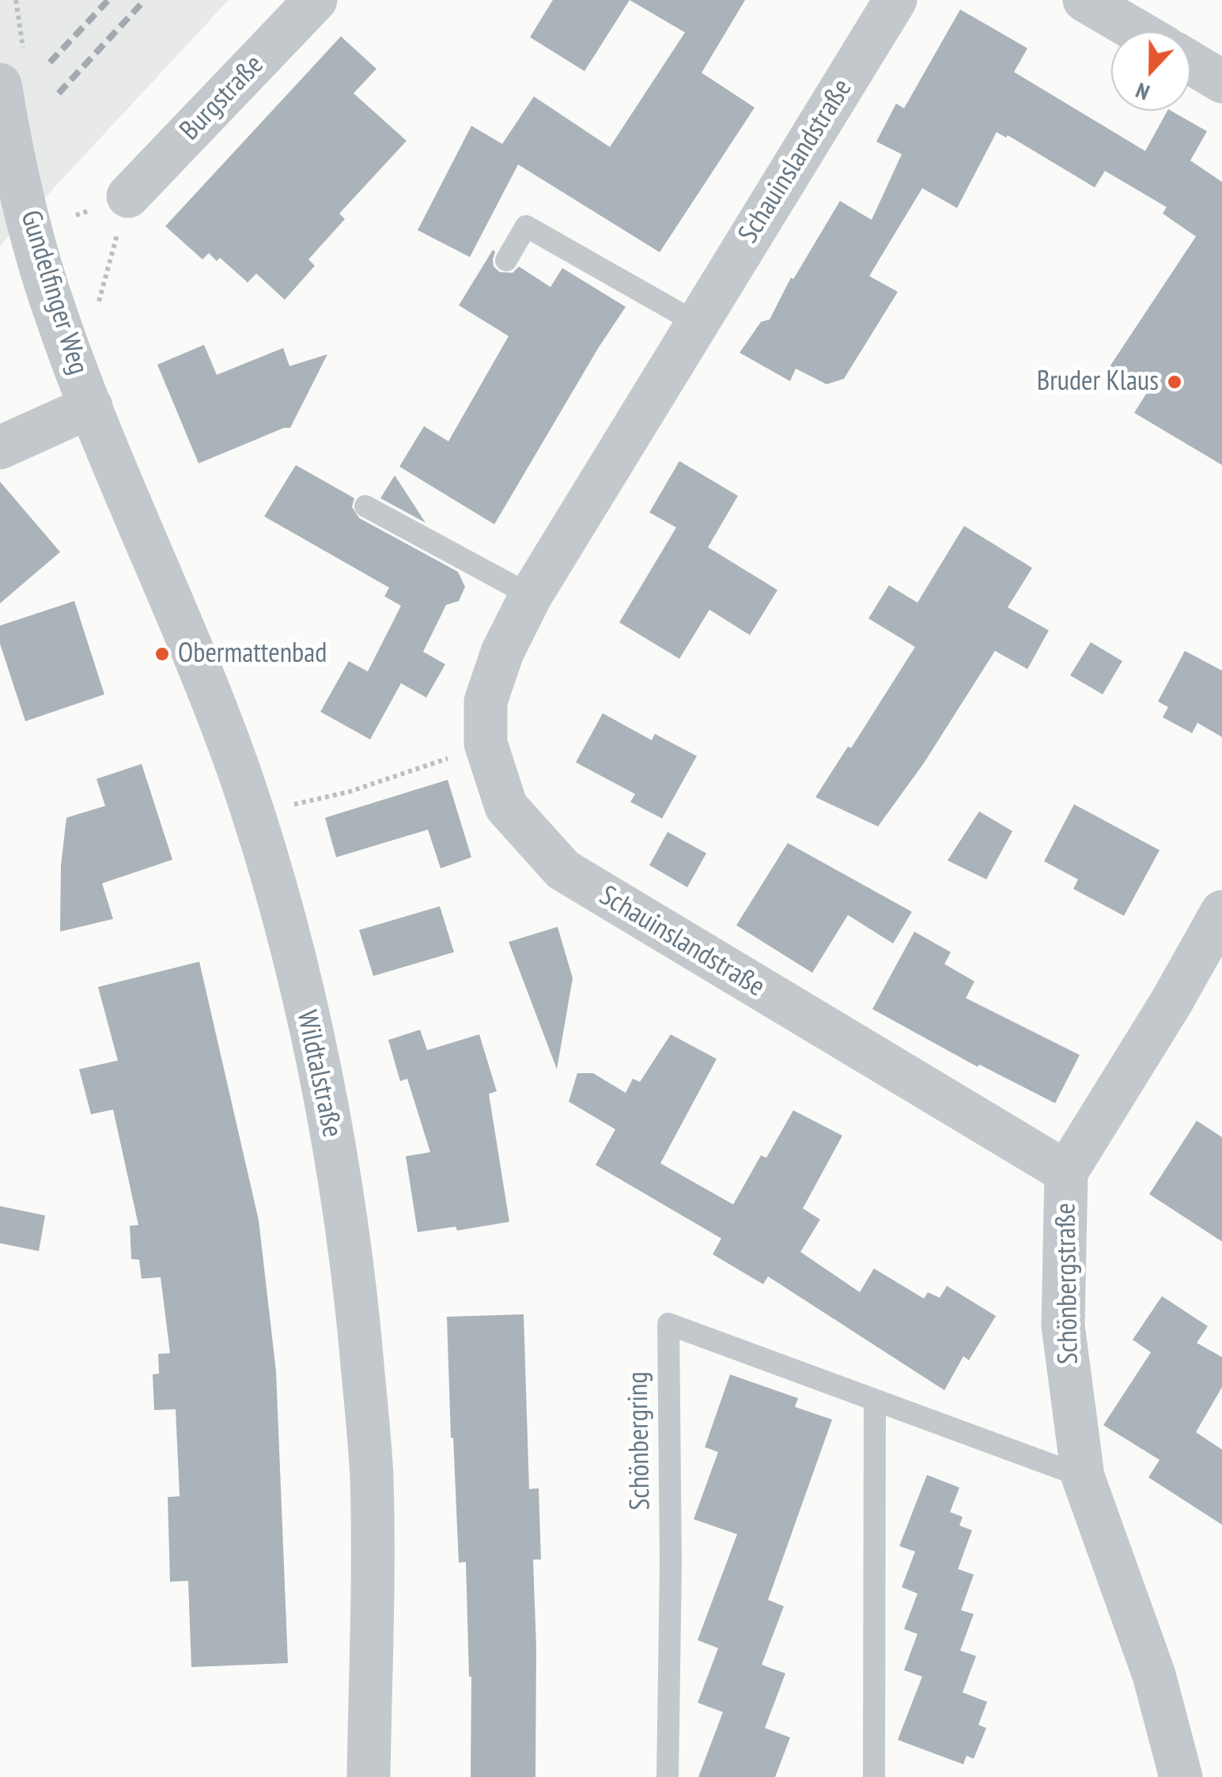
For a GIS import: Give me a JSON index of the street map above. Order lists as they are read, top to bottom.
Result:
{
  "streets": {
    "street": [
      "Burgstraße",
      "Schauinslandstraße",
      "Gundelfinger Weg",
      "Wildtalstraße",
      "Schönbergstraße"
    ],
    "lane": ["Schönbergring"]
  },
  "crossings": [
    ["Schauinslandstraße", "Schönbergstraße"],
    ["Gundelfinger Weg", "Wildtalstraße"],
    ["Schönbergstraße", "Schönbergring"]
  ],
  "places": ["Bruder Klaus", "Obermattenbad"],
  "north": "bottom"
}
